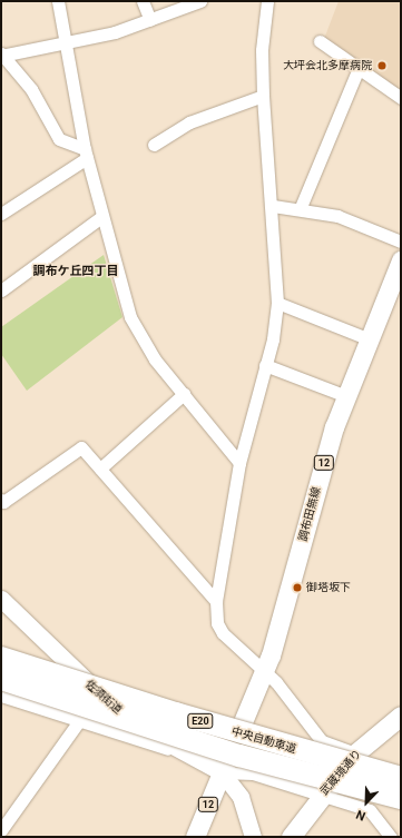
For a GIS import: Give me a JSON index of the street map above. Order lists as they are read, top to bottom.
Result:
{
  "streets": {
    "highway": ["E20", "中央自動車道"],
    "main road": ["12", "調布田無線", "武蔵境通り"],
    "street": ["佐須街道"]
  },
  "crossings": [
    ["12", "調布田無線"],
    ["12", "佐須街道"]
  ],
  "districts": ["調布ケ丘四丁目"],
  "places": ["大坪会北多摩病院", "御塔坂下"],
  "north": "bottom left"
}
